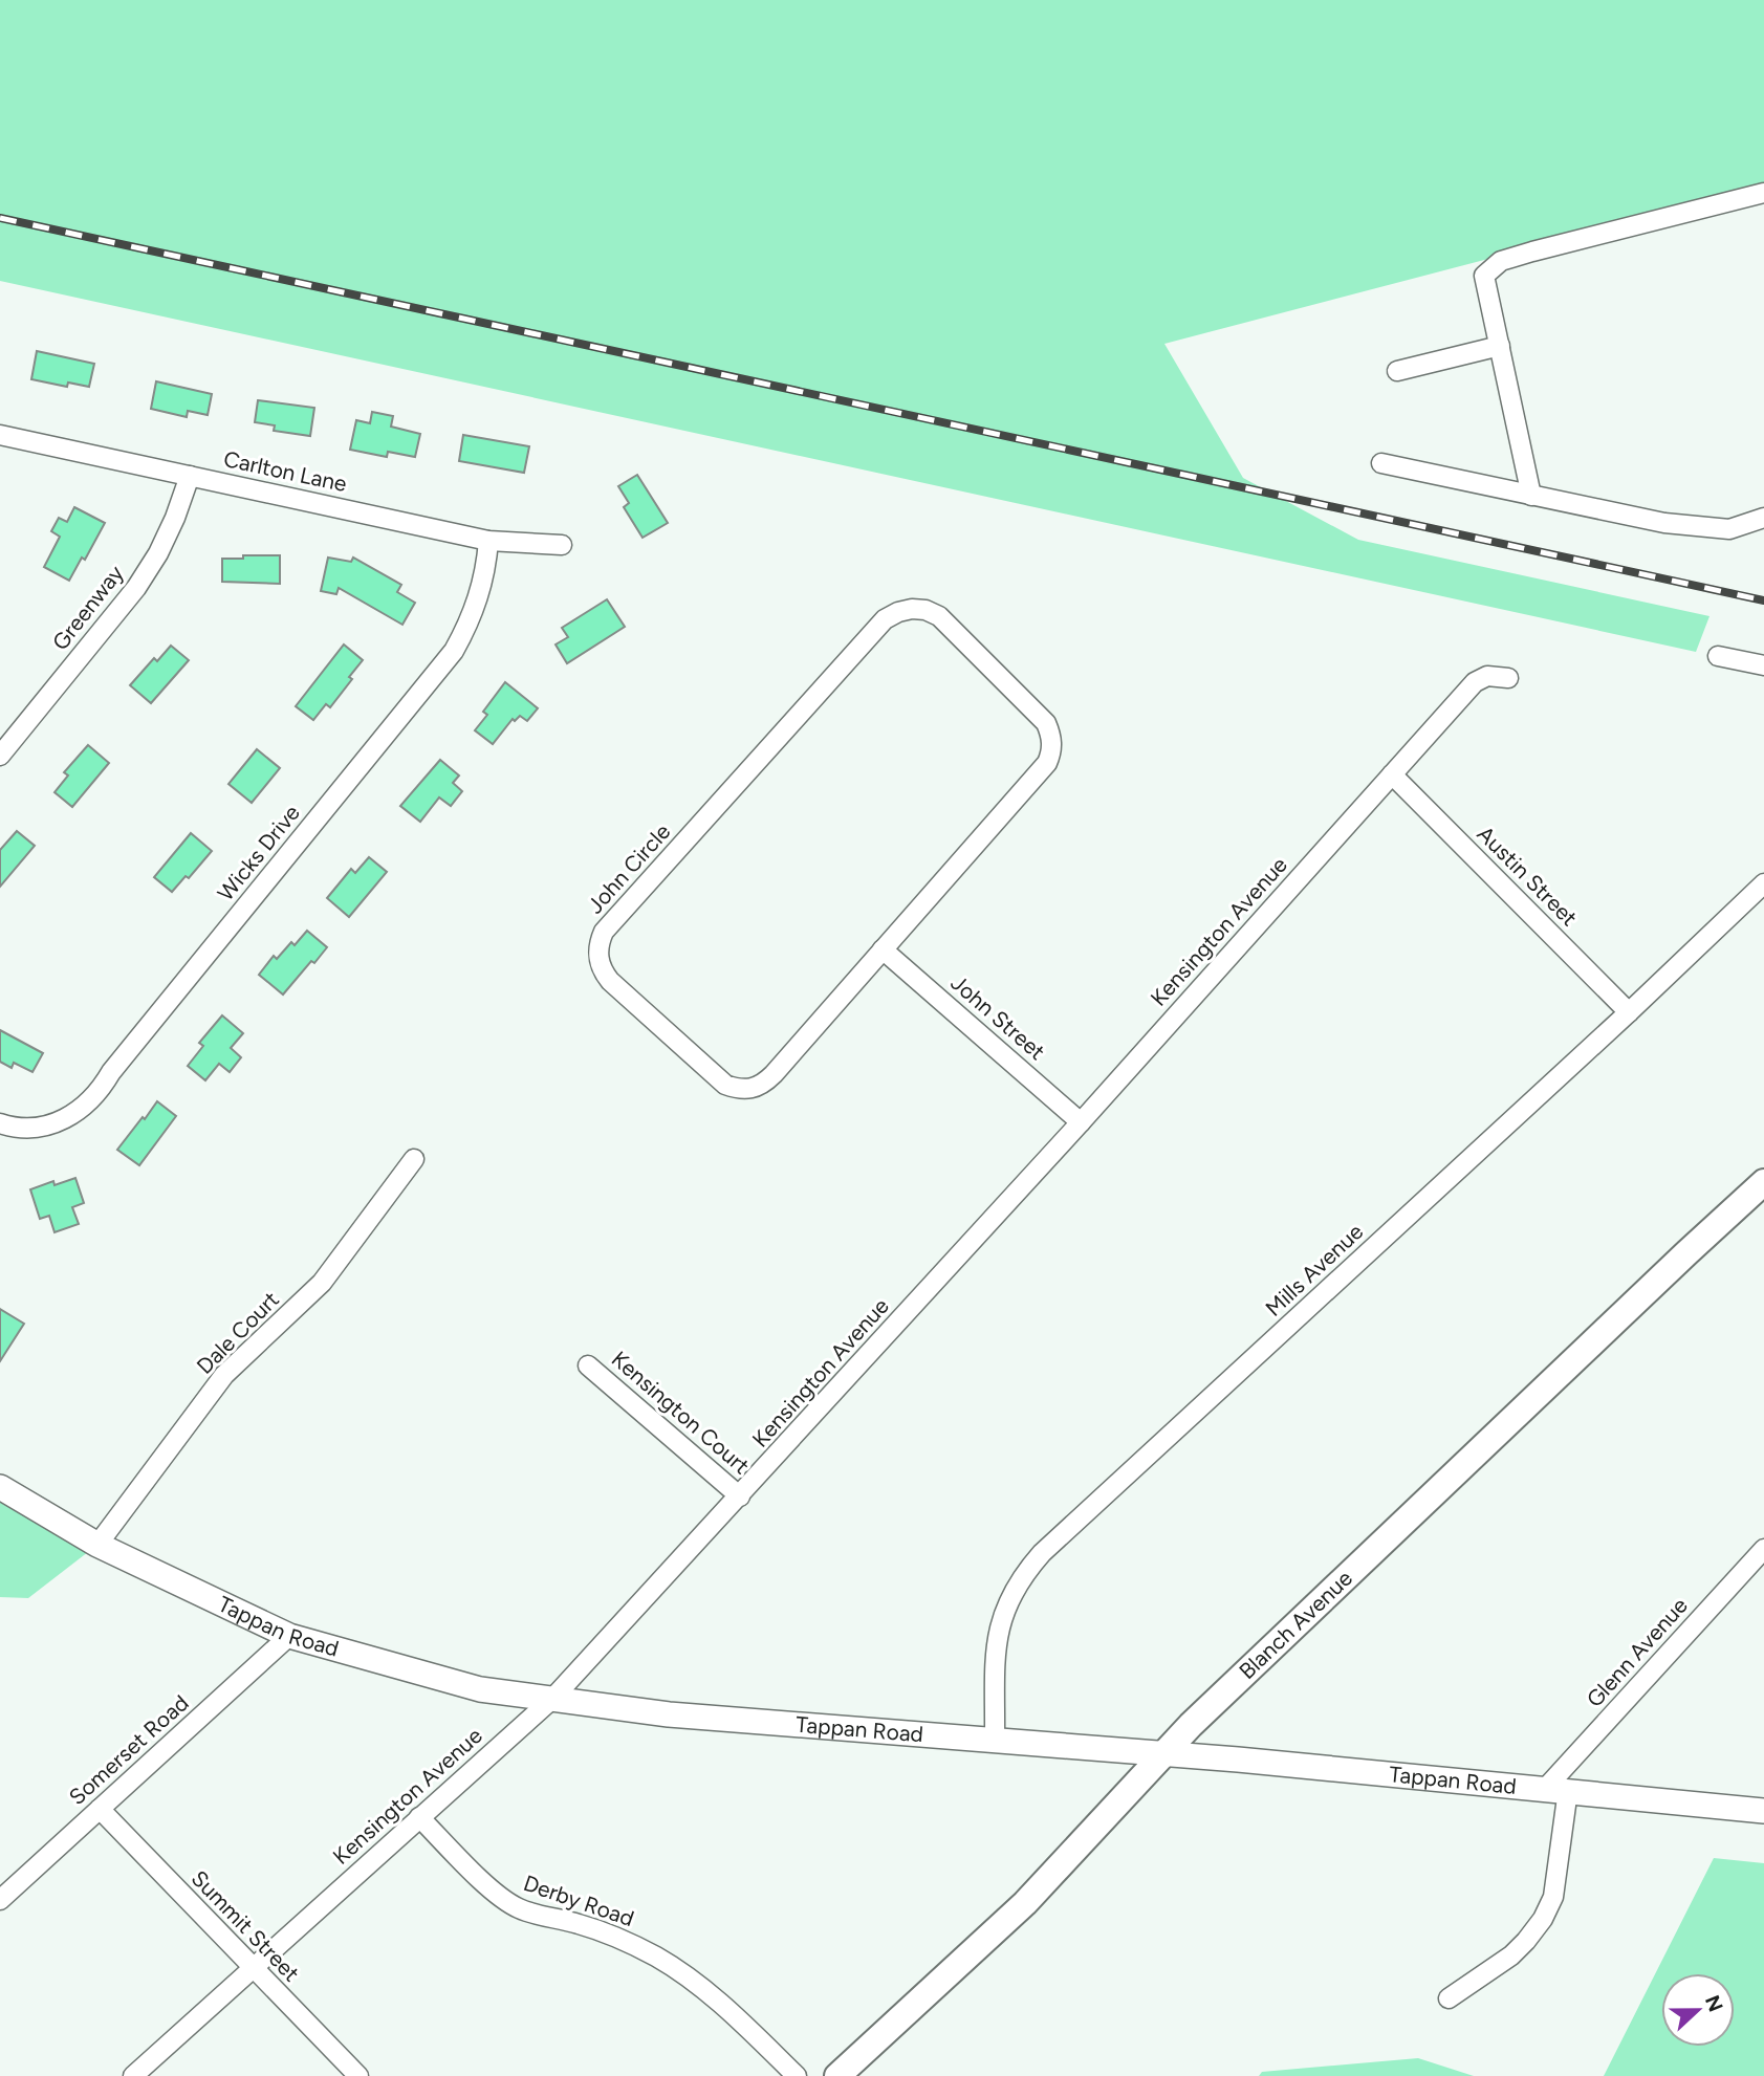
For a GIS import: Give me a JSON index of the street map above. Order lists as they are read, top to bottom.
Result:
{
  "streets": {
    "main road": ["Blanch Avenue"],
    "street": [
      "Carlton Lane",
      "Greenway",
      "Wicks Drive",
      "John Circle",
      "Austin Street",
      "Kensington Avenue",
      "John Street",
      "Mills Avenue",
      "Dale Court",
      "Kensington Court",
      "Tappan Road",
      "Glenn Avenue",
      "Somerset Road",
      "Derby Road",
      "Summit Street"
    ]
  },
  "crossings": [
    ["Carlton Lane", "Greenway"],
    ["Carlton Lane", "Wicks Drive"],
    ["John Circle", "John Street"],
    ["Austin Street", "Kensington Avenue"],
    ["Austin Street", "Mills Avenue"],
    ["Kensington Avenue", "John Street"],
    ["Kensington Avenue", "Kensington Court"],
    ["Kensington Avenue", "Tappan Road"],
    ["Kensington Avenue", "Derby Road"],
    ["Kensington Avenue", "Summit Street"],
    ["Mills Avenue", "Tappan Road"],
    ["Dale Court", "Tappan Road"],
    ["Blanch Avenue", "Tappan Road"],
    ["Tappan Road", "Glenn Avenue"],
    ["Tappan Road", "Somerset Road"],
    ["Somerset Road", "Summit Street"]
  ],
  "north": "right"
}
